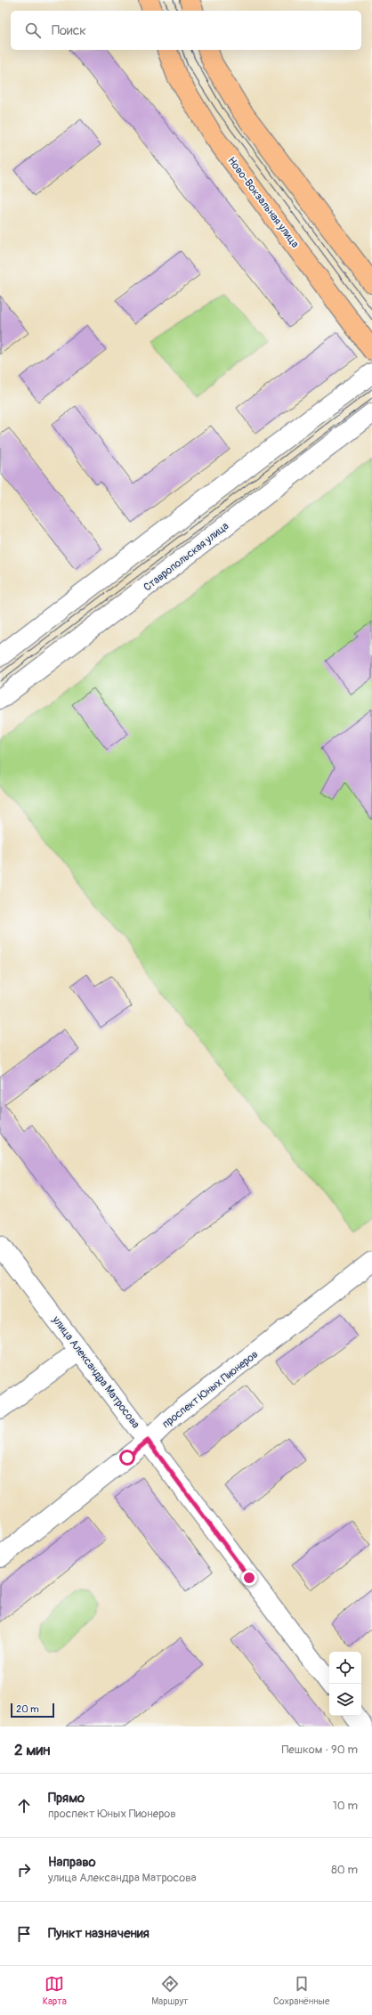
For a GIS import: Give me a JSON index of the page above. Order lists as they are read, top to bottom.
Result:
{
  "streets": {
    "main road": ["Ново-Вокзальная улица"],
    "street": ["Ставропольская улица", "улица Александра Матросова", "проспект Юных Пионеров"]
  },
  "crossings": [
    ["улица Александра Матросова", "проспект Юных Пионеров"]
  ],
  "scale_bar": "20 m",
  "page": {
    "search": "Поиск",
    "scale": "20 m",
    "heading": ["2 мин", "Пешком · 90 m"],
    "list": [
      ["Прямо", "проспект Юных Пионеров", "10 m"],
      ["Направо", "улица Александра Матросова", "80 m"],
      "Пункт назначения"
    ],
    "nav": ["Карта", "Маршрут", "Сохранённые"]
  }
}
